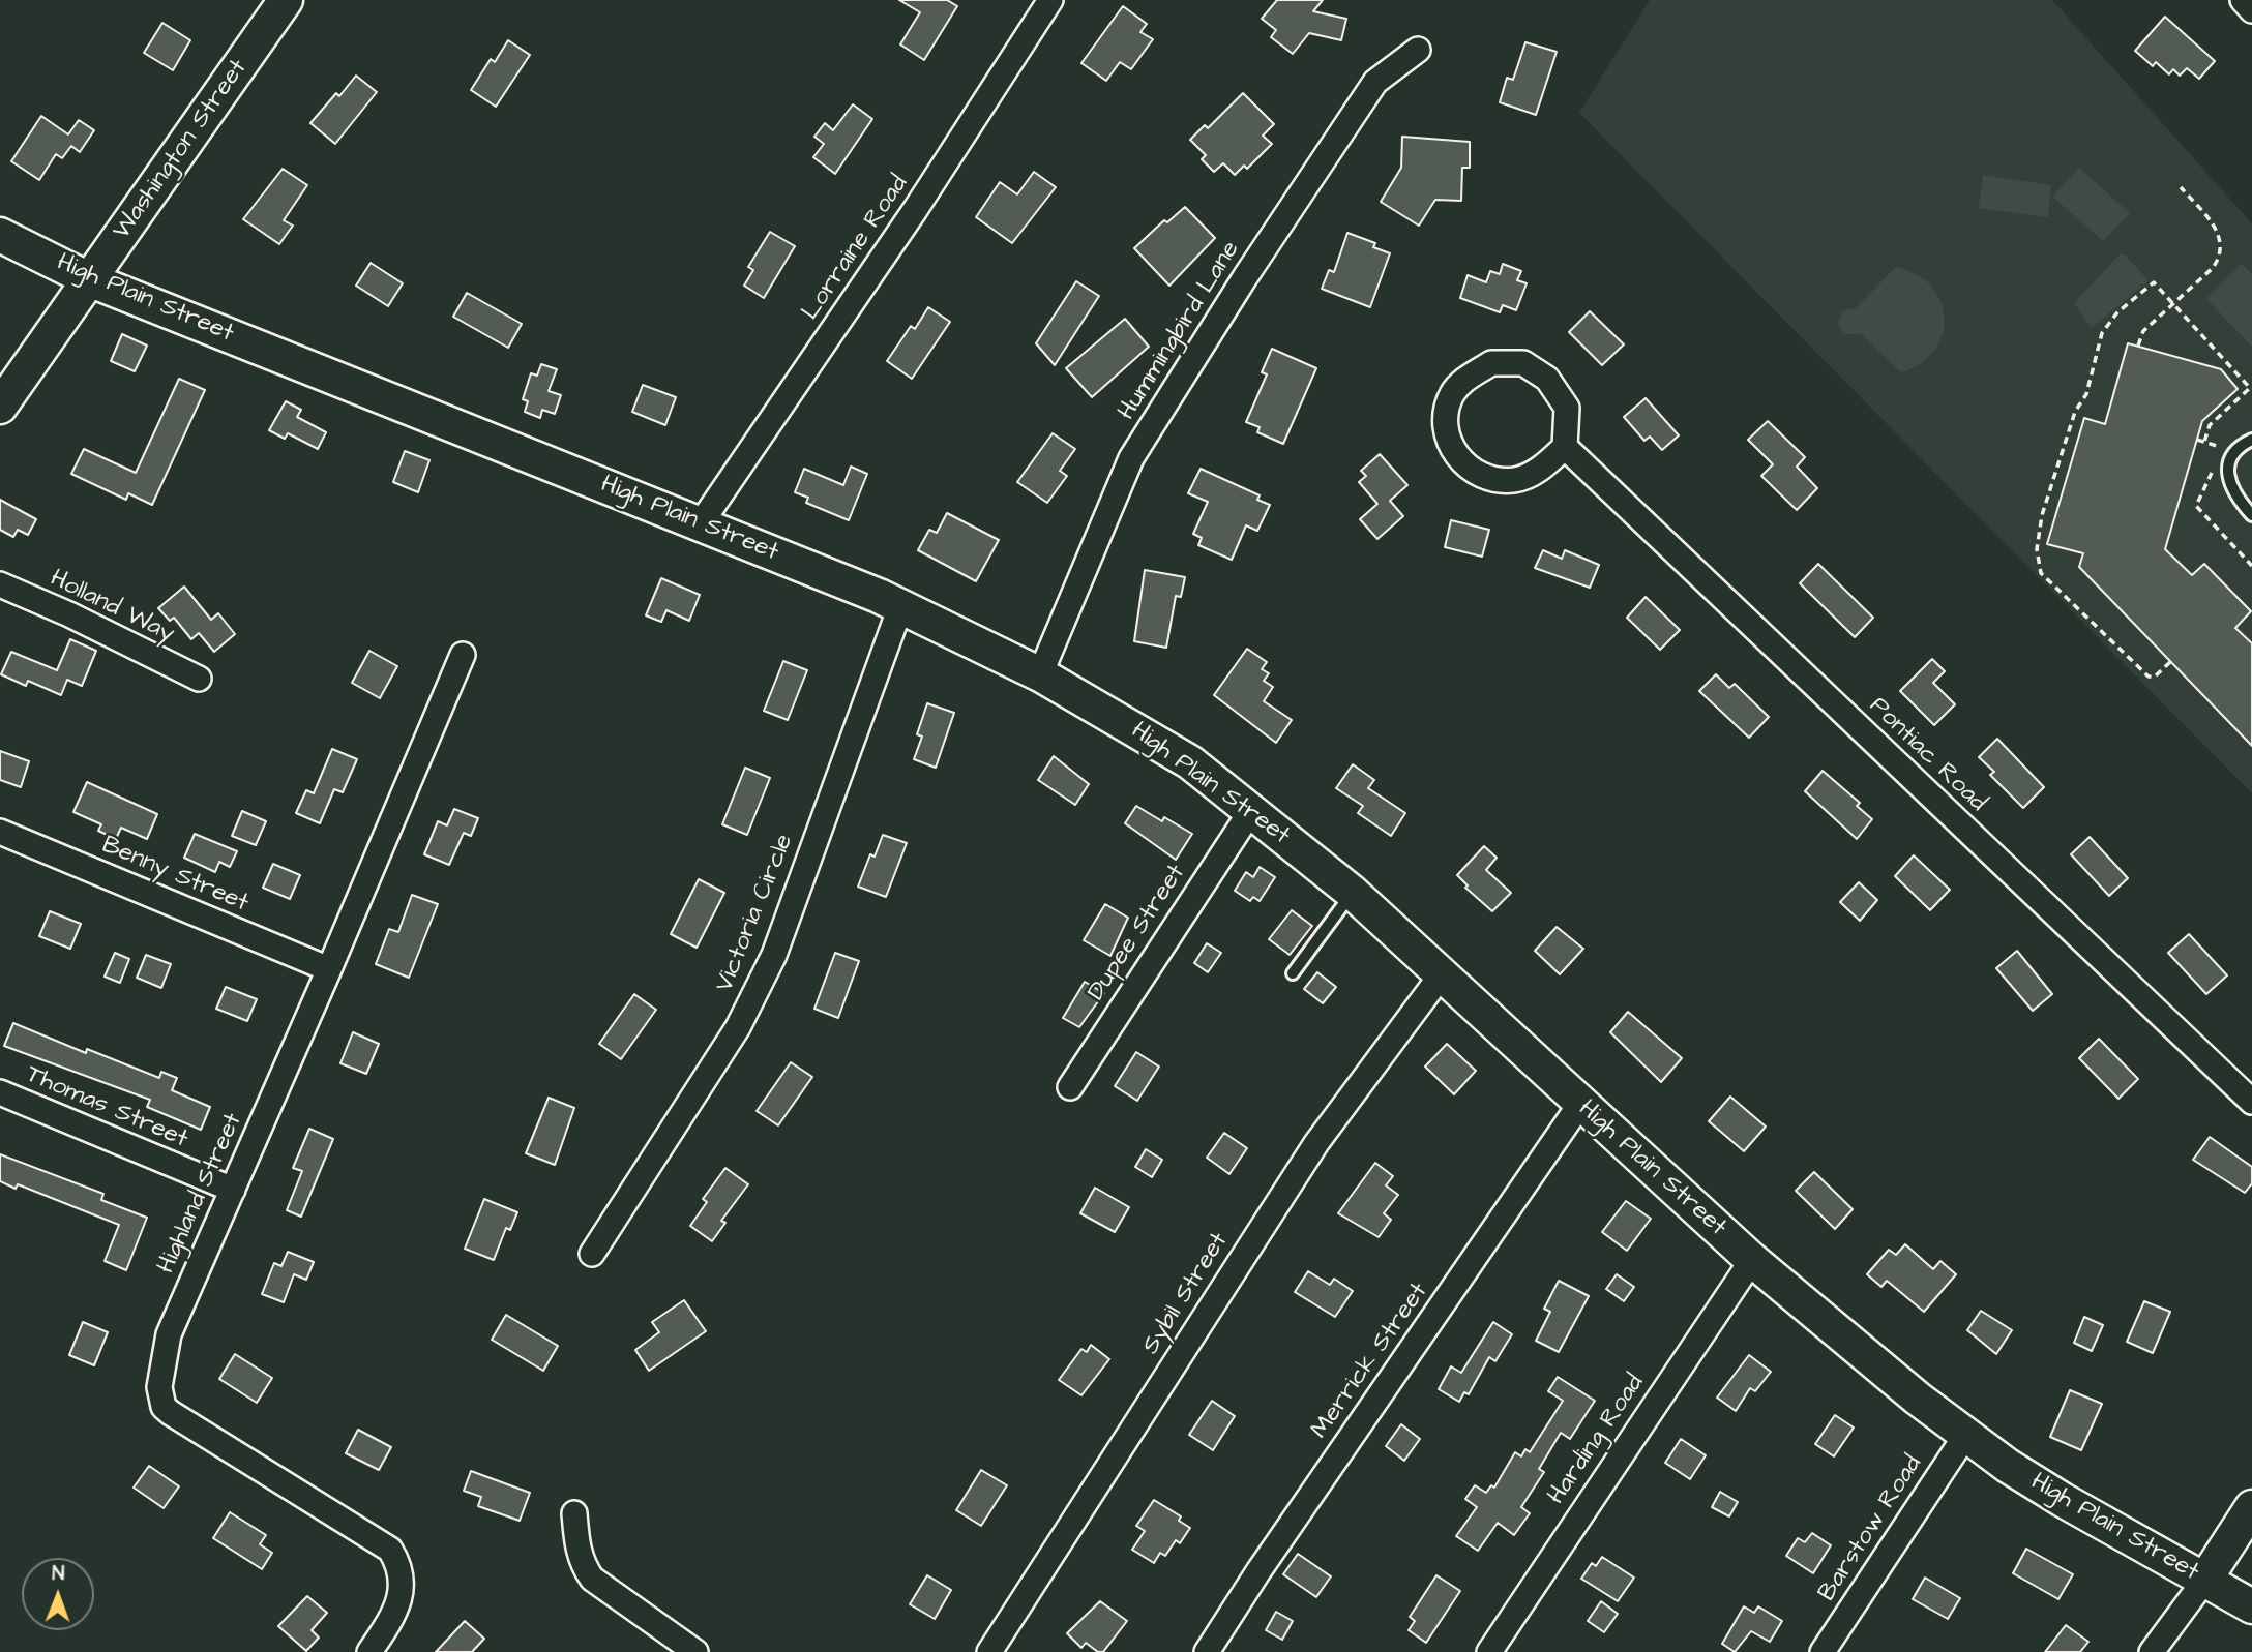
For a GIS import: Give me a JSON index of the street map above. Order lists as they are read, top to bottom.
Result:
{
  "streets": {
    "main road": ["Washington Street", "High Plain Street"],
    "street": [
      "Lorraine Road",
      "Hummingbird Lane",
      "Holland Way",
      "Pontiac Road",
      "Benny Street",
      "Victoria Circle",
      "Dupee Street",
      "Thomas Street",
      "Highland Street",
      "Sybil Street",
      "Merrick Street",
      "Harding Road",
      "Barstow Road"
    ]
  },
  "crossings": [
    ["Washington Street", "High Plain Street"],
    ["Lorraine Road", "High Plain Street"],
    ["High Plain Street", "Hummingbird Lane"],
    ["High Plain Street", "Victoria Circle"],
    ["High Plain Street", "Dupee Street"],
    ["High Plain Street", "Sybil Street"],
    ["High Plain Street", "Merrick Street"],
    ["High Plain Street", "Harding Road"],
    ["High Plain Street", "Barstow Road"],
    ["Benny Street", "Highland Street"],
    ["Thomas Street", "Highland Street"]
  ],
  "north": "top"
}
